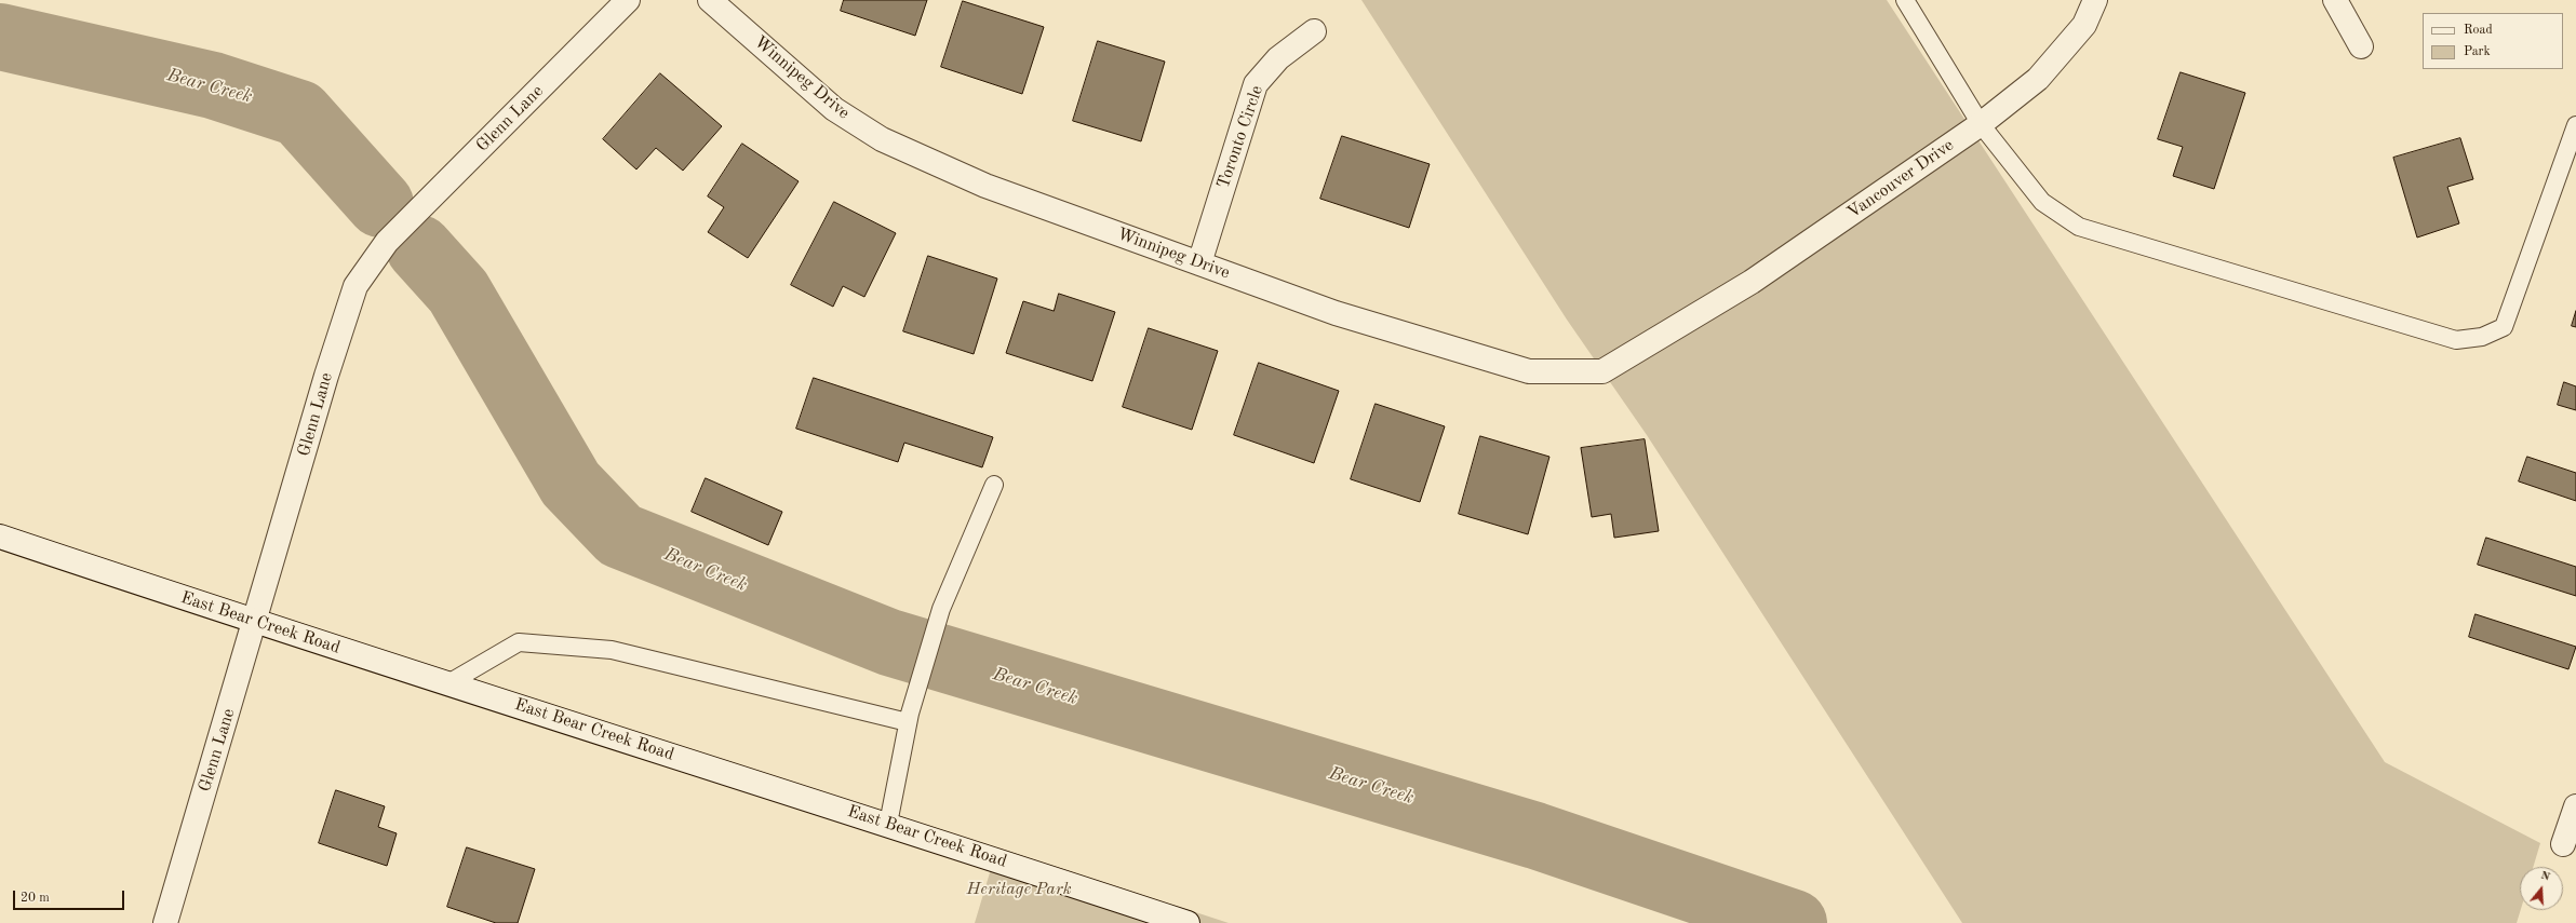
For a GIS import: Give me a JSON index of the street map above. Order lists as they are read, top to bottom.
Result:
{
  "streets": {
    "street": [
      "Winnipeg Drive",
      "Glenn Lane",
      "Toronto Circle",
      "Vancouver Drive",
      "East Bear Creek Road"
    ]
  },
  "crossings": [
    ["Winnipeg Drive", "Toronto Circle"],
    ["Winnipeg Drive", "Vancouver Drive"],
    ["Glenn Lane", "East Bear Creek Road"]
  ],
  "water": ["Bear Creek"],
  "parks": ["Heritage Park"],
  "legend": ["Road", "Park"],
  "scale_bar": "20 m",
  "north": "top"
}
